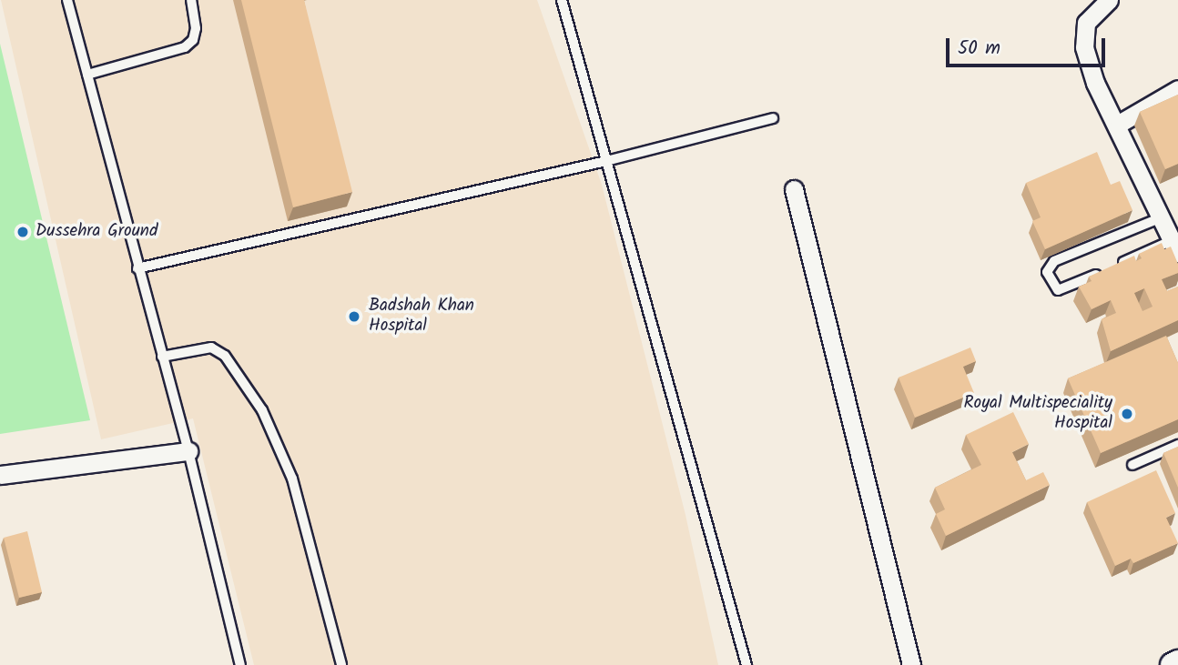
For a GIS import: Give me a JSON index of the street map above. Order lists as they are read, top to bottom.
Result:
{
  "places": ["Dussehra Ground", "Badshah Khan Hospital", "Royal Multispeciality Hospital"],
  "scale_bar": "50 m"
}
